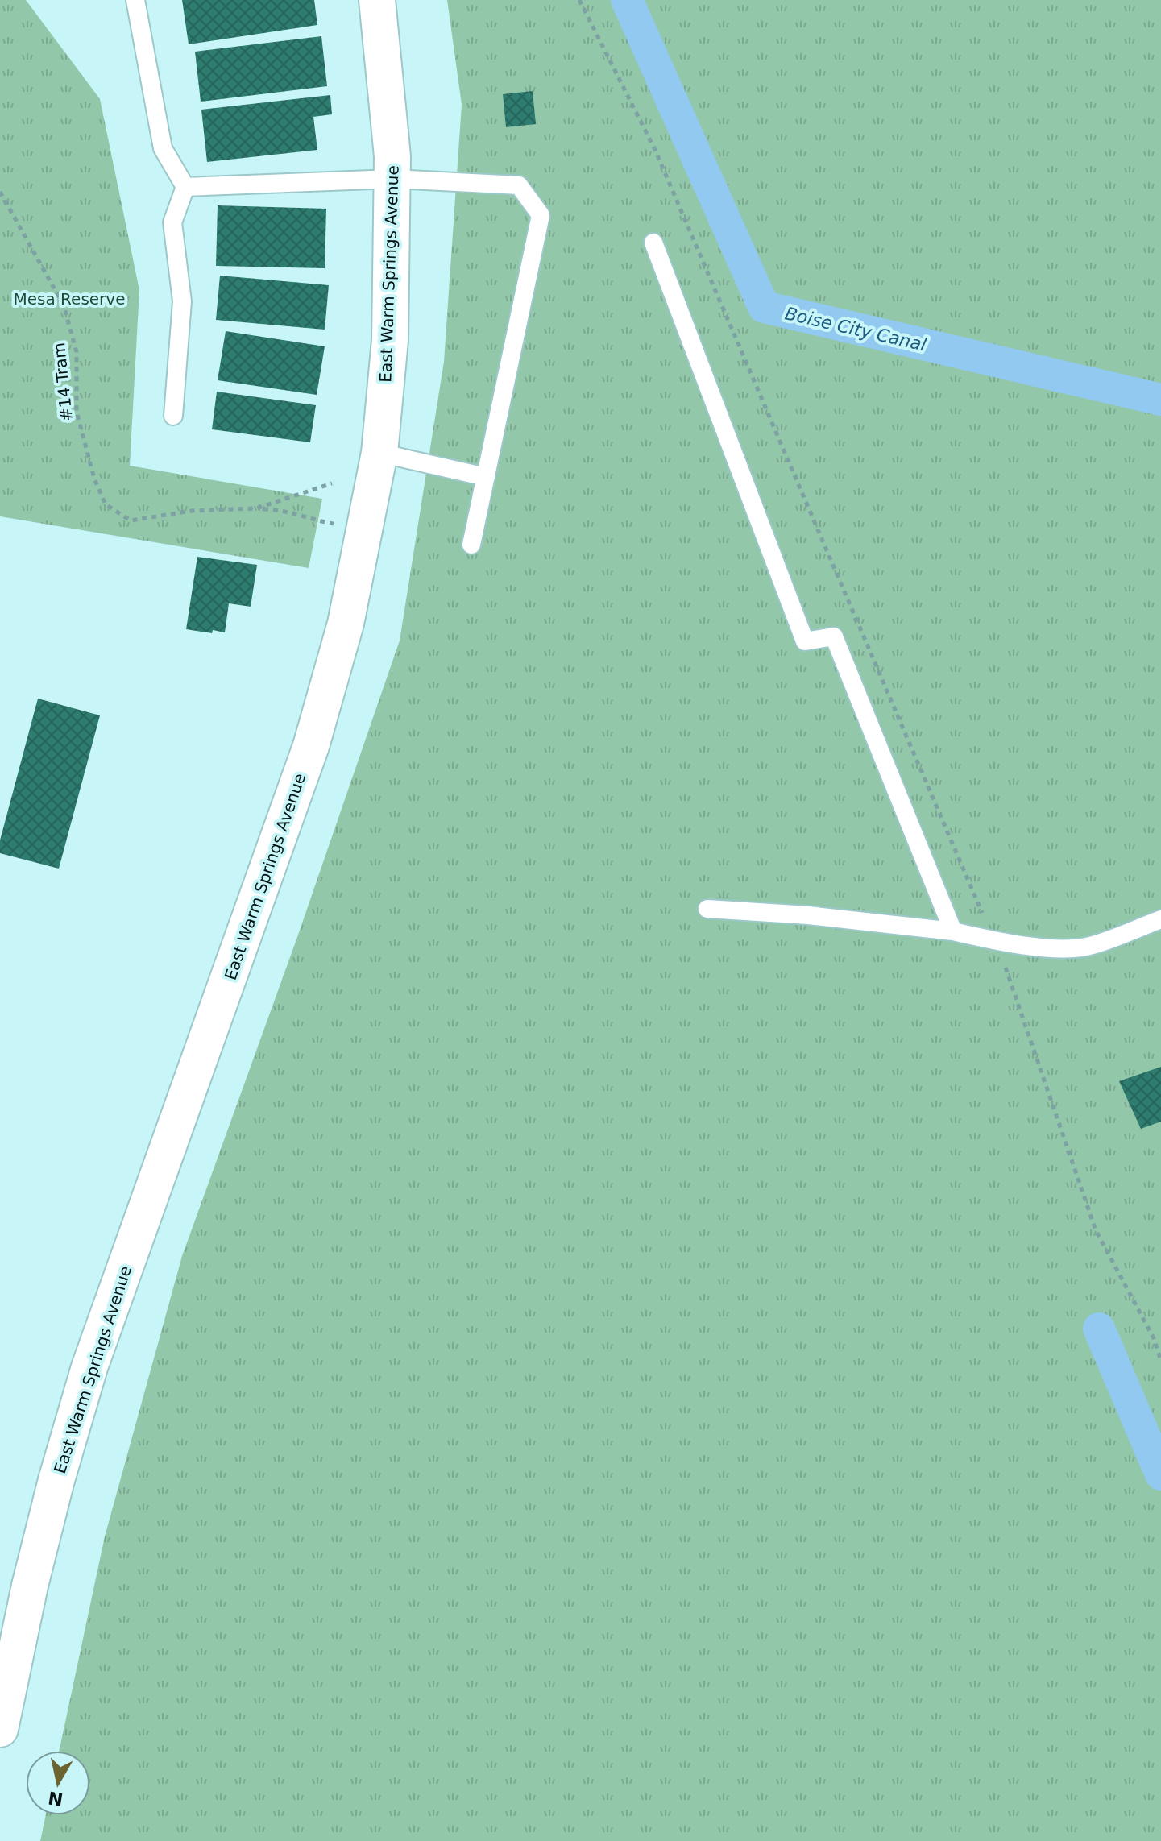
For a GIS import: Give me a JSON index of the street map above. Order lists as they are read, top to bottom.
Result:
{
  "streets": {
    "street": ["East Warm Springs Avenue"],
    "path": ["#14 Tram"]
  },
  "crossings": [
    ["East Warm Springs Avenue", "#14 Tram"]
  ],
  "water": ["Boise City Canal"],
  "parks": ["Mesa Reserve"],
  "north": "bottom"
}
